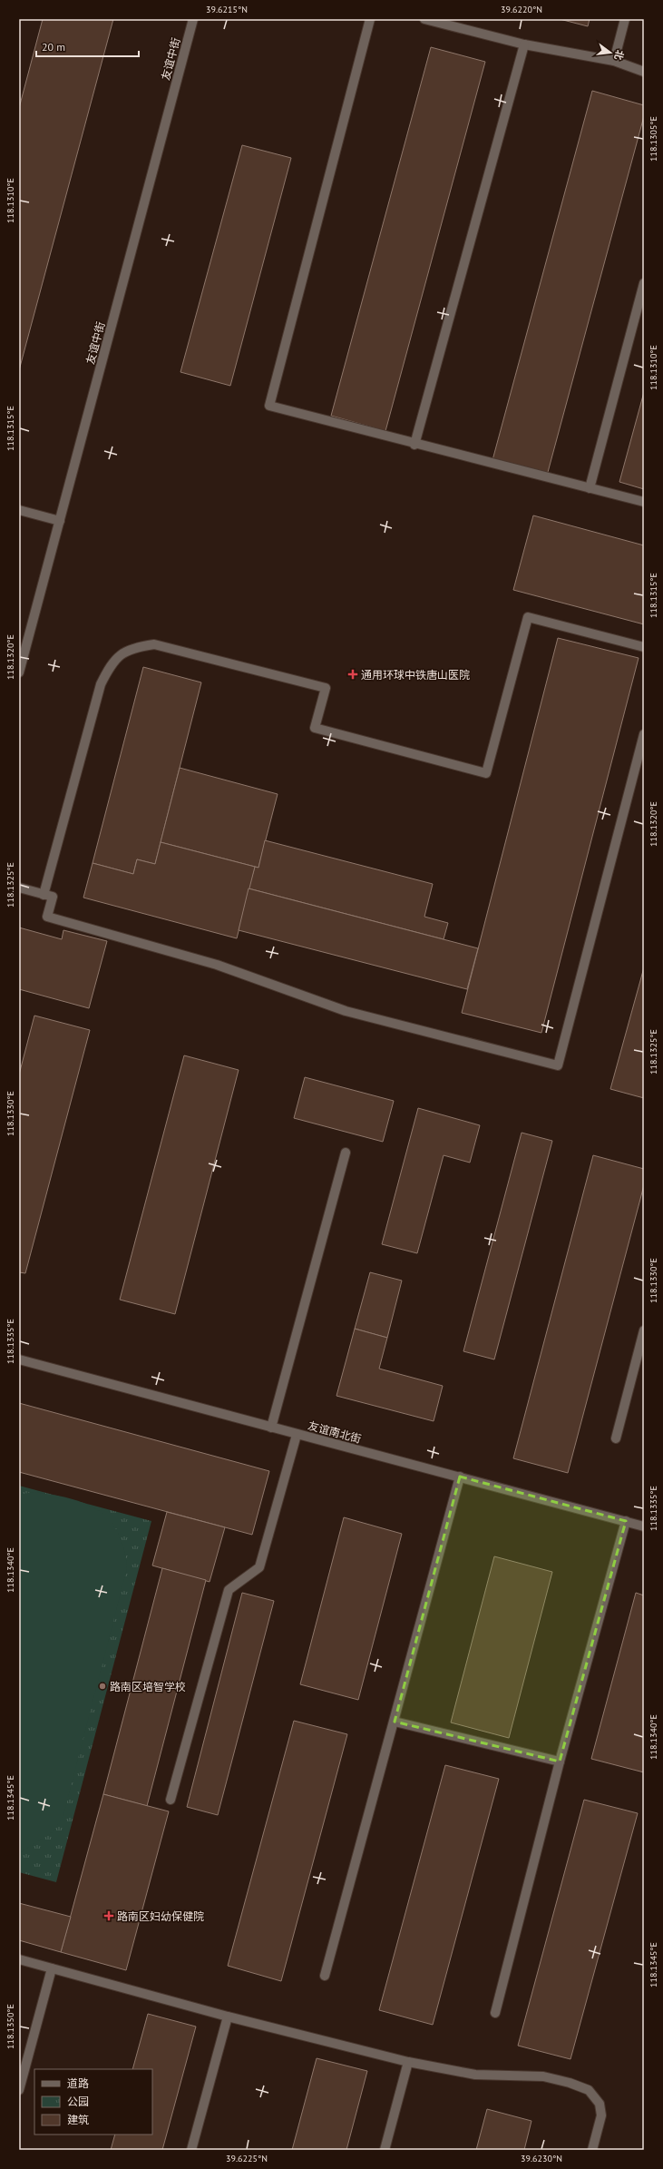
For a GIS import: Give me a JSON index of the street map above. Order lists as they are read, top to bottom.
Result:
{
  "streets": {
    "street": ["友谊中街", "友谊南北街"]
  },
  "places": {
    "health": ["通用环球中铁唐山医院", "路南区妇幼保健院"],
    "other": ["路南区培智学校"]
  },
  "legend": ["道路", "公园", "建筑"],
  "scale_bar": "20 m",
  "north": "right",
  "coordinates": [
    "39.6215°N",
    "39.6220°N",
    "118.1305°E",
    "118.1310°E",
    "118.1315°E",
    "118.1320°E",
    "118.1325°E",
    "118.1330°E",
    "118.1335°E",
    "118.1340°E",
    "118.1345°E",
    "118.1350°E",
    "39.6225°N",
    "39.6230°N"
  ]
}
